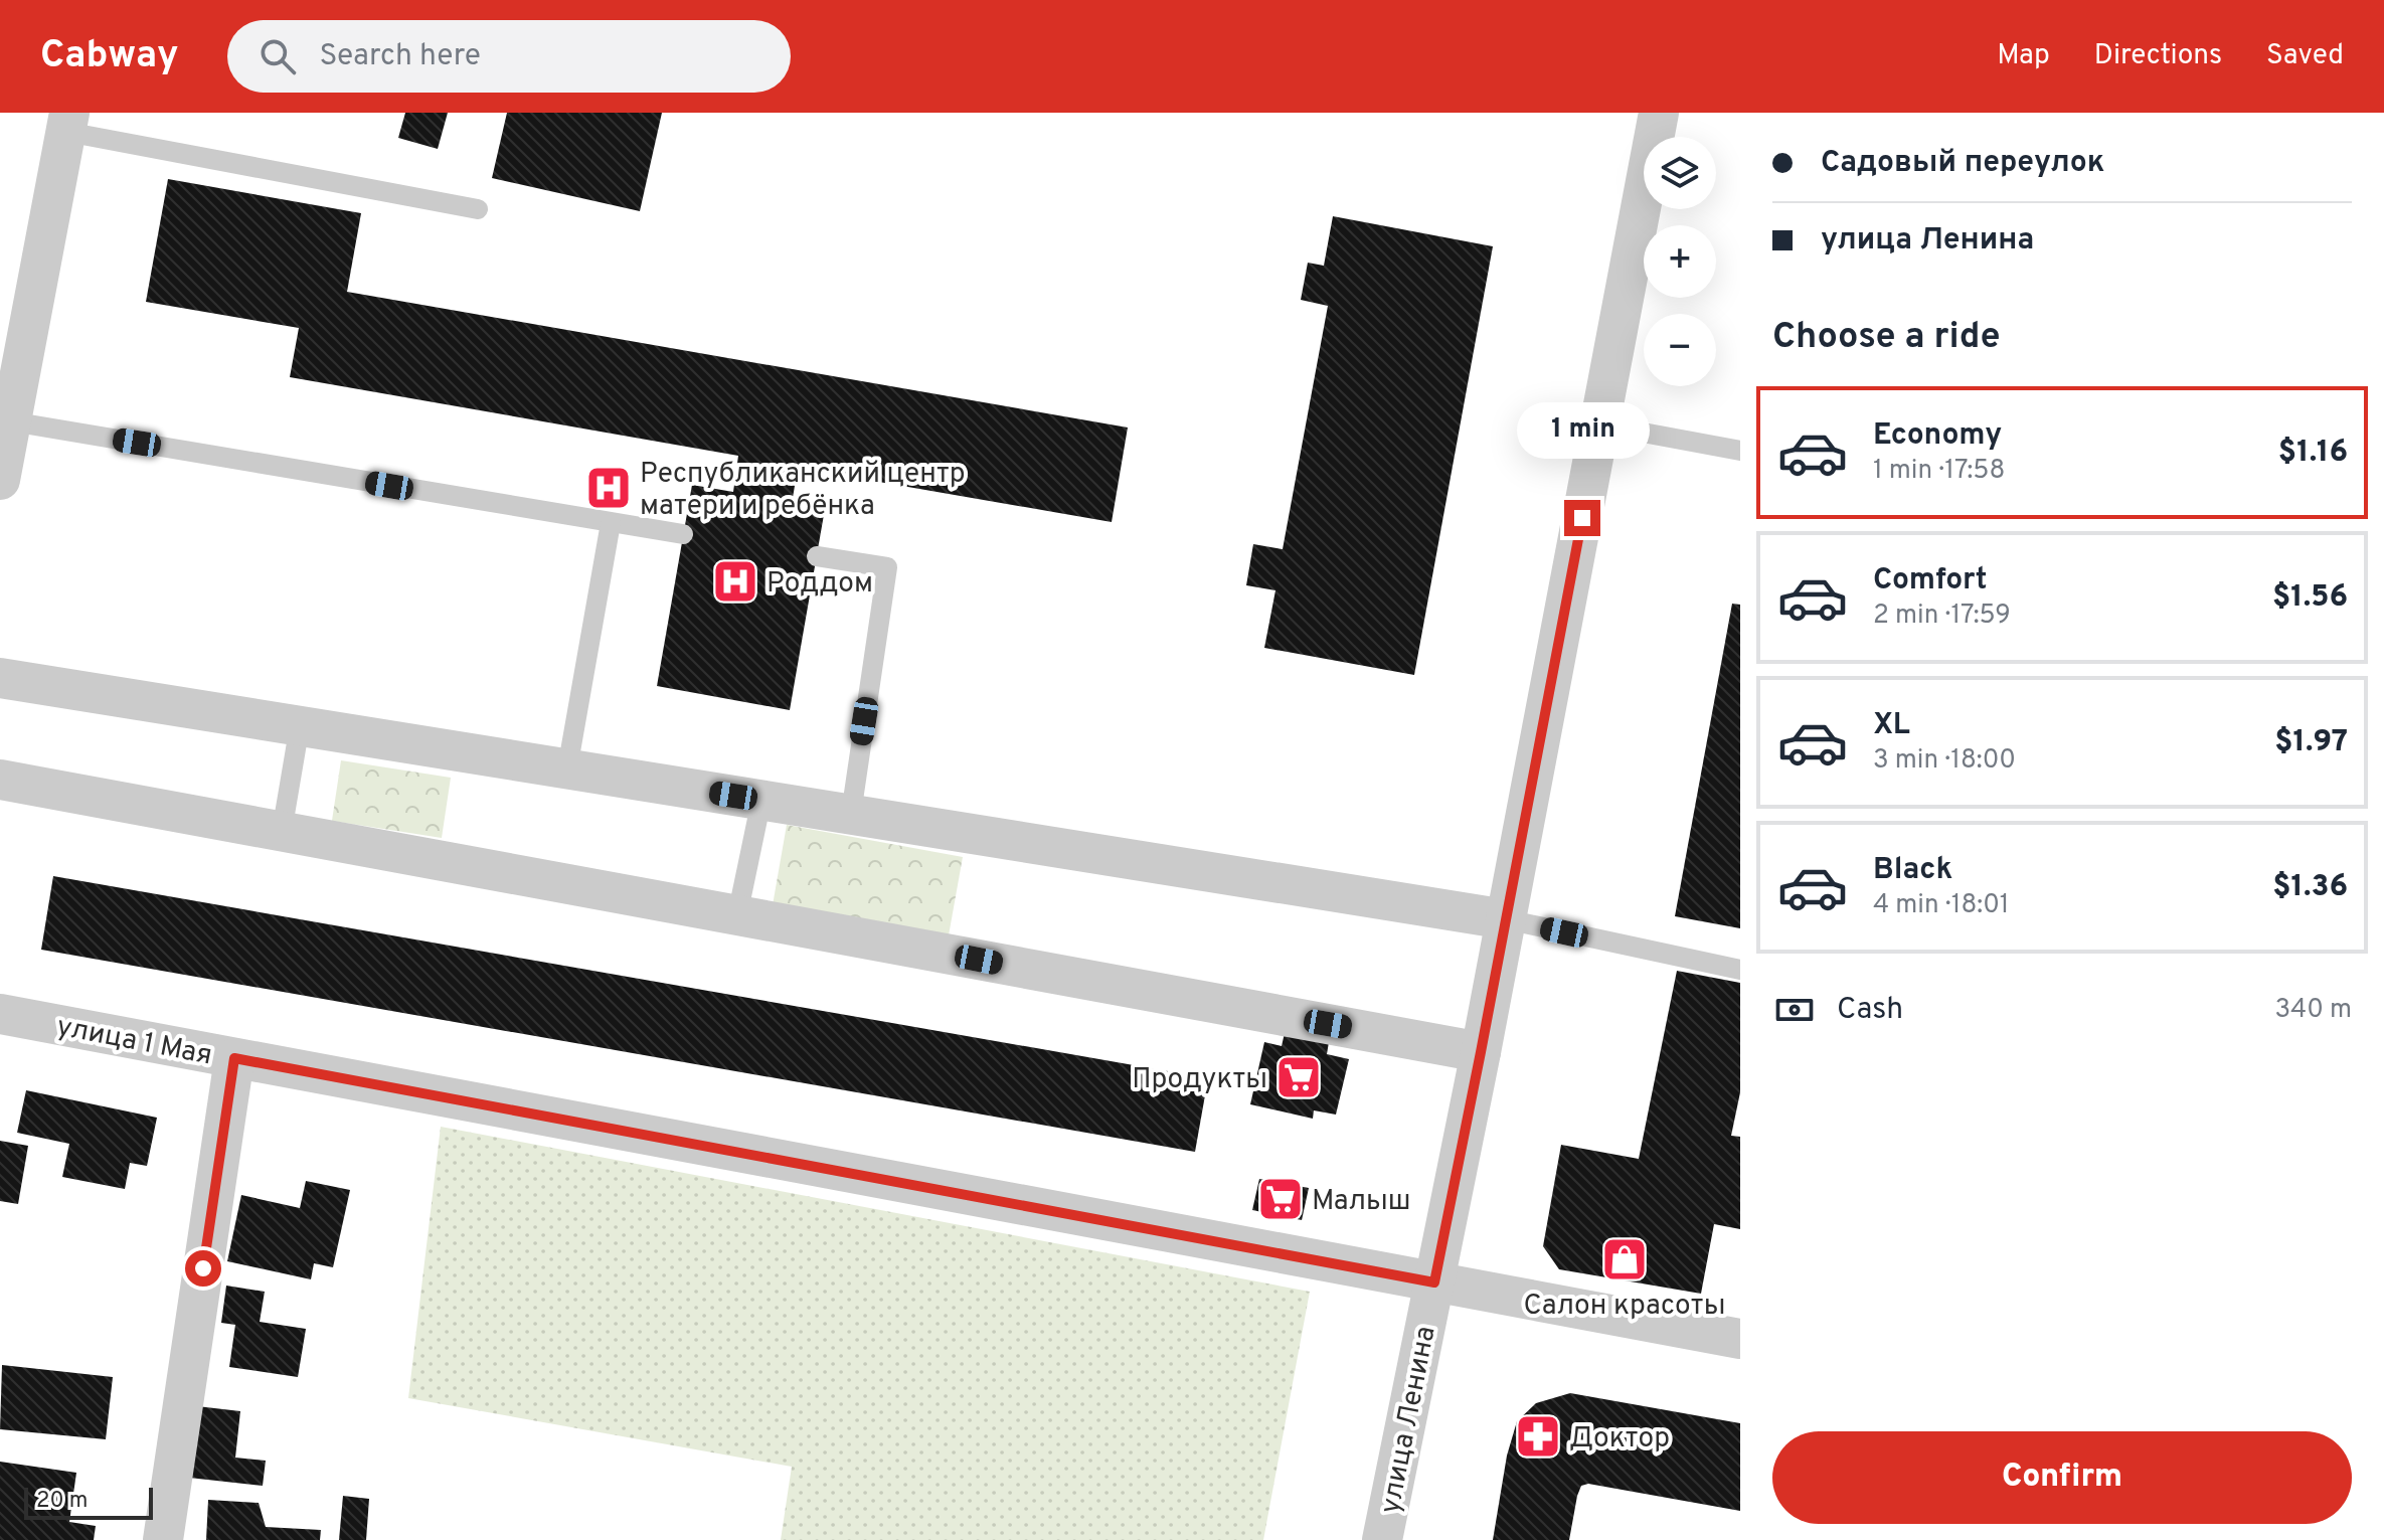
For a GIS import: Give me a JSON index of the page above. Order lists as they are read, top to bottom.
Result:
{
  "streets": {
    "street": ["улица 1 Мая", "улица Ленина"]
  },
  "crossings": [
    ["улица 1 Мая", "улица Ленина"]
  ],
  "places": {
    "hospital": ["Республиканский центр матери и ребёнка", "Роддом"],
    "supermarket": ["Продукты", "Малыш"],
    "shop": ["Салон красоты"],
    "pharmacy": ["Доктор"]
  },
  "scale_bar": "20 m",
  "page": {
    "header": "Cabway",
    "search": "Search here",
    "nav": ["Map", "Directions", "Saved"],
    "banner": ["Садовый переулок", "улица Ленина"],
    "map_buttons": ["+", "−"],
    "heading": "Choose a ride",
    "list": [
      {
        "name": "Economy",
        "note": "1 min · 17:58",
        "value": "$1.16"
      },
      {
        "name": "Comfort",
        "note": "2 min · 17:59",
        "value": "$1.56"
      },
      {
        "name": "XL",
        "note": "3 min · 18:00",
        "value": "$1.97"
      },
      {
        "name": "Black",
        "note": "4 min · 18:01",
        "value": "$1.36"
      }
    ],
    "bubble": "1 min",
    "pay": ["Cash", "340 m"],
    "buttons": "Confirm",
    "scale": "20 m"
  }
}
